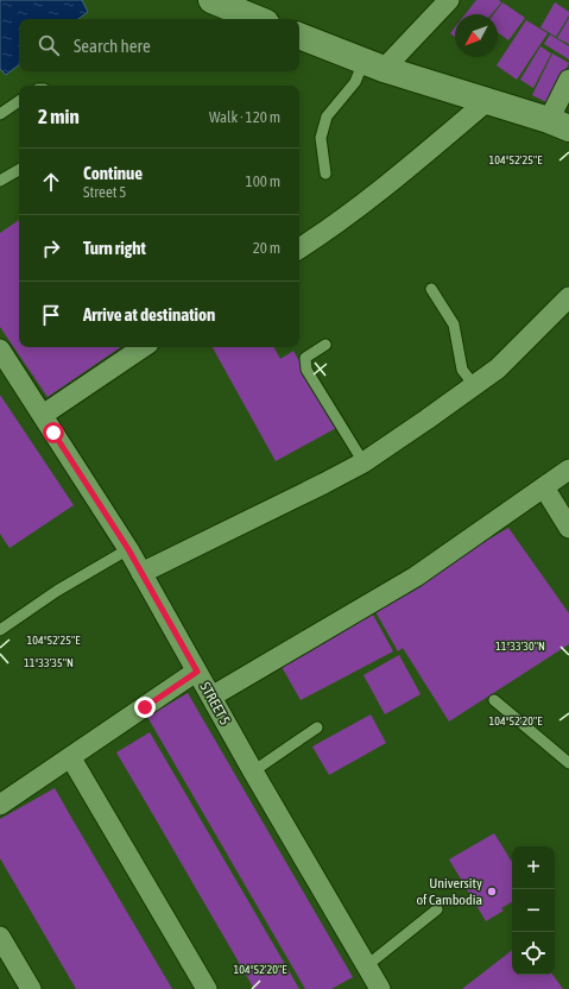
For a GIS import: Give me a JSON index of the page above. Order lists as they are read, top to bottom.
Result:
{
  "streets": {
    "street": ["STREET 5"]
  },
  "places": ["University of Cambodia"],
  "north": "bottom left",
  "page": {
    "search": "Search here",
    "heading": ["2 min", "Walk · 120 m"],
    "list": [
      ["Continue", "Street 5", "100 m"],
      ["Turn right", "20 m"],
      "Arrive at destination"
    ],
    "map_buttons": ["+", "−"]
  },
  "coordinates": [
    "104°52'25\"E",
    "11°33'30\"N",
    "11°33'35\"N",
    "104°52'20\"E"
  ]
}
